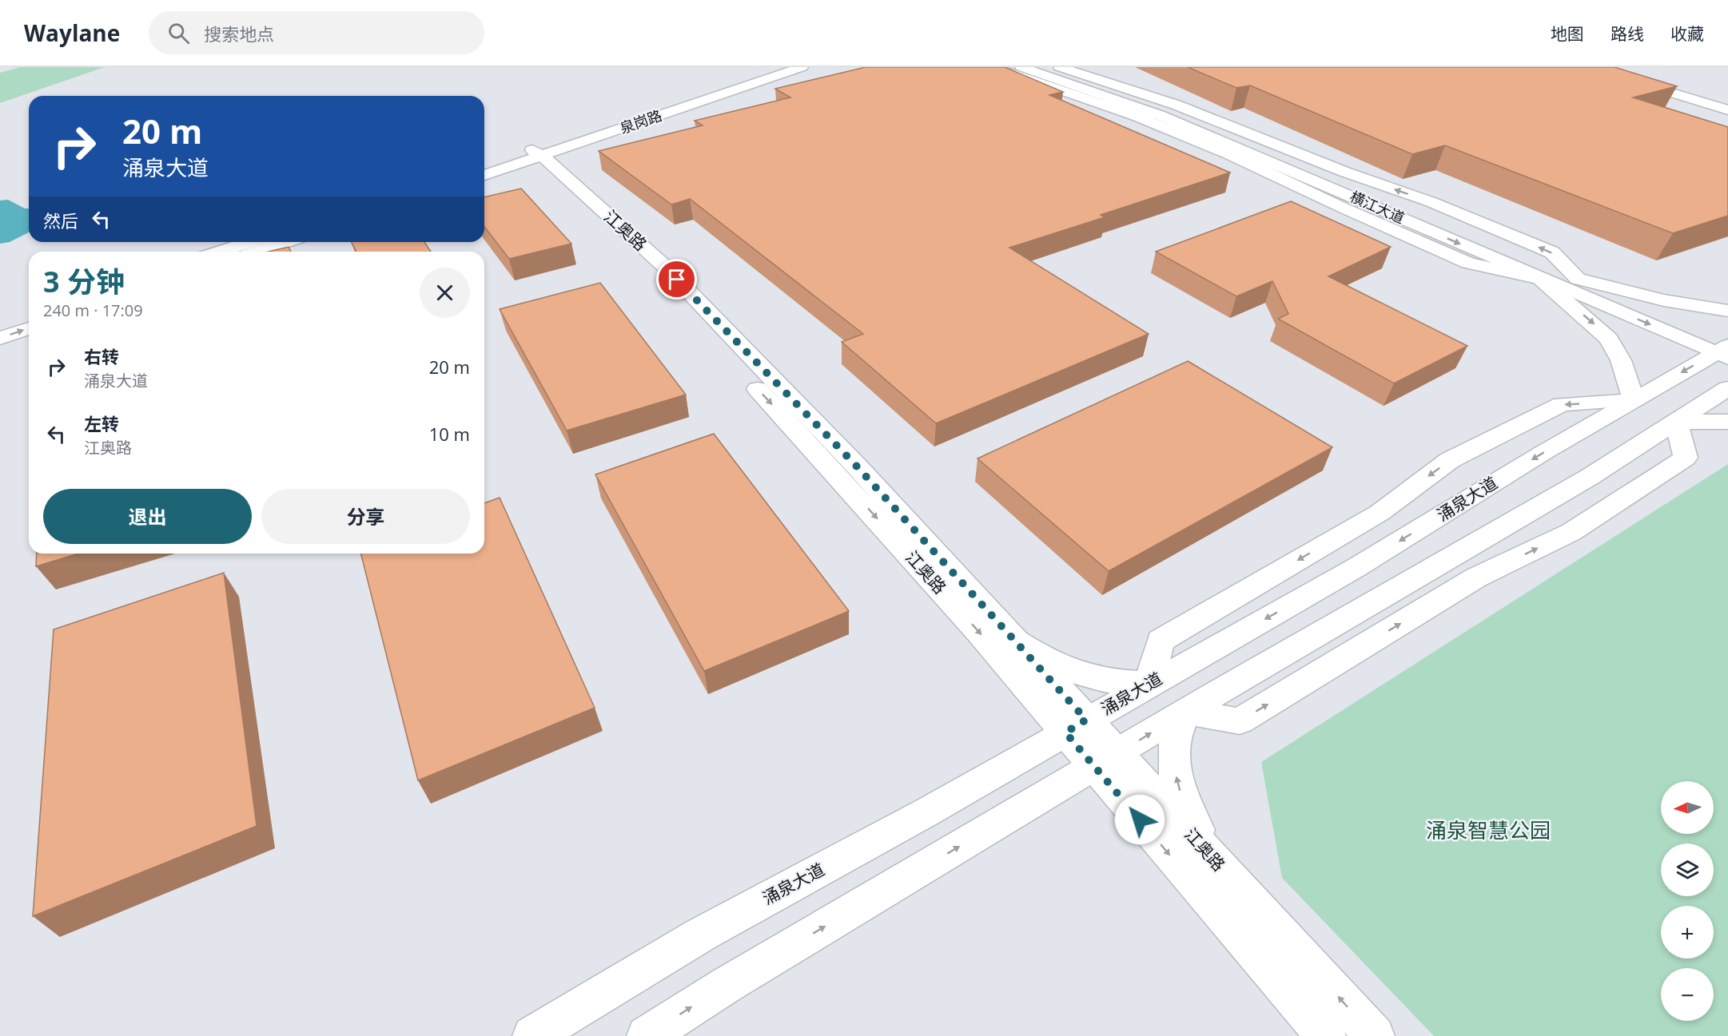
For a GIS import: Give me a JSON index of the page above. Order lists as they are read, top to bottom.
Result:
{
  "streets": {
    "street": [
      "泉岗路",
      "横江大道",
      "江奥路",
      "涌泉大道"
    ]
  },
  "crossings": [
    ["泉岗路", "江奥路"],
    ["横江大道", "涌泉大道"],
    ["江奥路", "涌泉大道"]
  ],
  "parks": ["涌泉智慧公园"],
  "north": "left",
  "page": {
    "header": "Waylane",
    "search": "搜索地点",
    "nav": ["地图", "路线", "收藏"],
    "turn": ["20 m", "涌泉大道"],
    "then": "然后",
    "heading": ["3 分钟", "240 m · 17:09"],
    "list": [
      {
        "name": "右转",
        "note": "涌泉大道",
        "value": "20 m"
      },
      {
        "name": "左转",
        "note": "江奥路",
        "value": "10 m"
      }
    ],
    "buttons": ["退出", "分享"],
    "map_buttons": ["+", "−"]
  }
}
